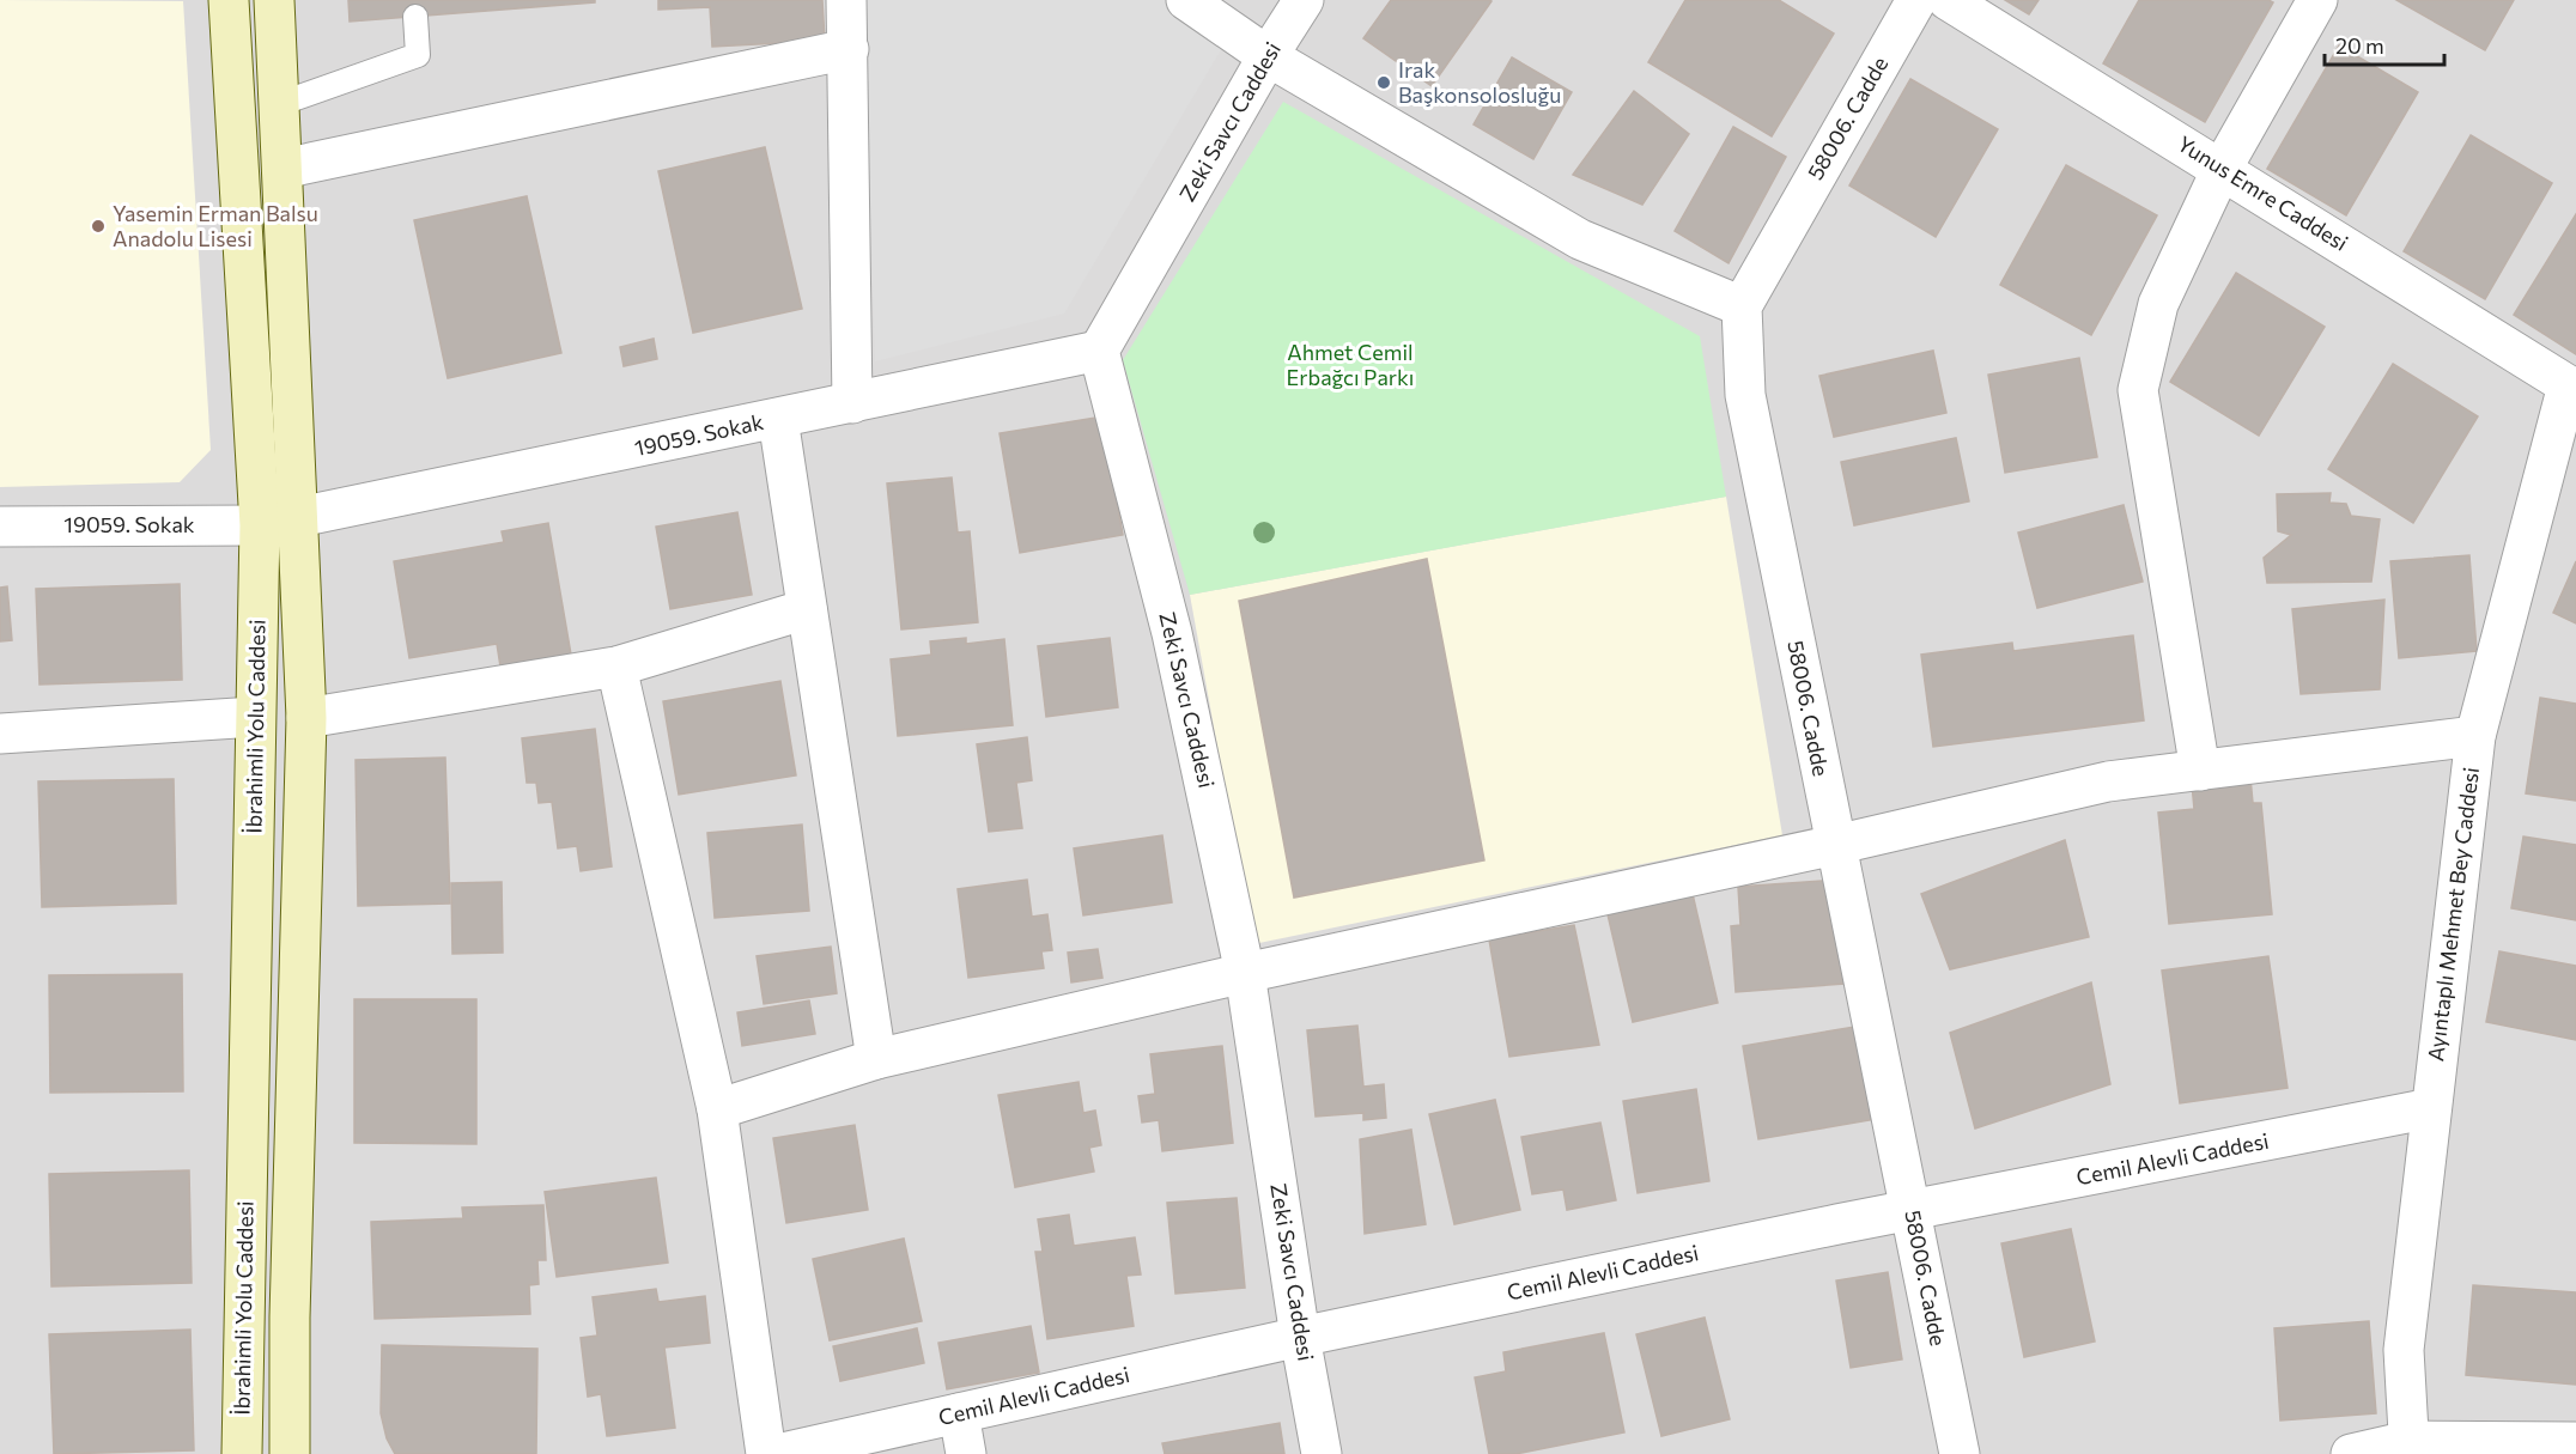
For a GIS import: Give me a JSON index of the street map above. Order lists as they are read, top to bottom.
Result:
{
  "streets": {
    "street": [
      "58006. Cadde",
      "Zeki Savcı Caddesi",
      "Yunus Emre Caddesi",
      "19059. Sokak",
      "İbrahimli Yolu Caddesi",
      "Ayıntaplı Mehmet Bey Caddesi",
      "Cemil Alevli Caddesi"
    ]
  },
  "crossings": [
    ["58006. Cadde", "Cemil Alevli Caddesi"],
    ["Zeki Savcı Caddesi", "19059. Sokak"],
    ["Zeki Savcı Caddesi", "Cemil Alevli Caddesi"],
    ["Yunus Emre Caddesi", "Ayıntaplı Mehmet Bey Caddesi"],
    ["19059. Sokak", "İbrahimli Yolu Caddesi"],
    ["Ayıntaplı Mehmet Bey Caddesi", "Cemil Alevli Caddesi"]
  ],
  "parks": ["Ahmet Cemil Erbağcı Parkı"],
  "places": ["Irak Başkonsolosluğu", "Yasemin Erman Balsu Anadolu Lisesi"],
  "scale_bar": "20 m"
}
